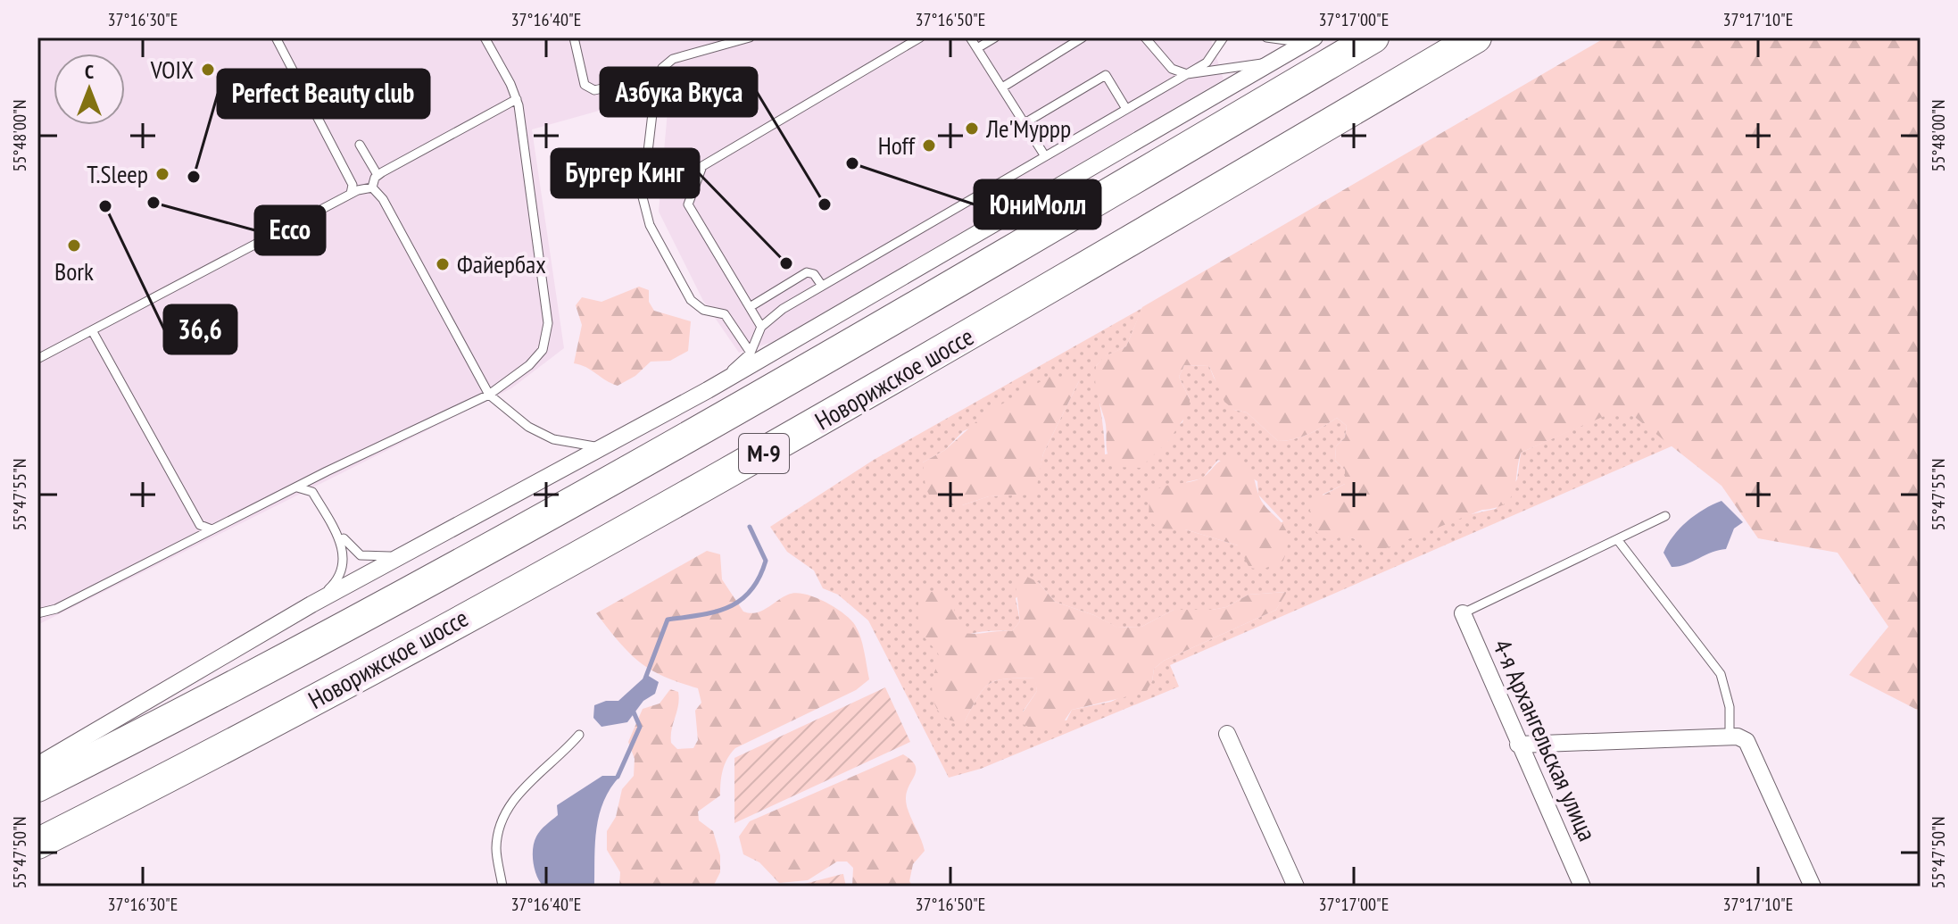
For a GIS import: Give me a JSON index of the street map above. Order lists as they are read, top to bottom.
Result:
{
  "streets": {
    "highway": ["Новорижское шоссе", "М-9"],
    "street": ["4-я Архангельская улица"]
  },
  "places": [
    "VOIX",
    "Ле'Муррр",
    "Hoff",
    "ЮниМолл",
    "T.Sleep",
    "Perfect Beauty club",
    "Ecco",
    "Азбука Вкуса",
    "36,6",
    "Bork",
    "Бургер Кинг",
    "Файербах"
  ],
  "north": "top",
  "coordinates": [
    "37°16'30\"E",
    "37°16'40\"E",
    "37°16'50\"E",
    "37°17'00\"E",
    "37°17'10\"E",
    "55°48'00\"N",
    "55°47'55\"N",
    "55°47'50\"N"
  ]
}
